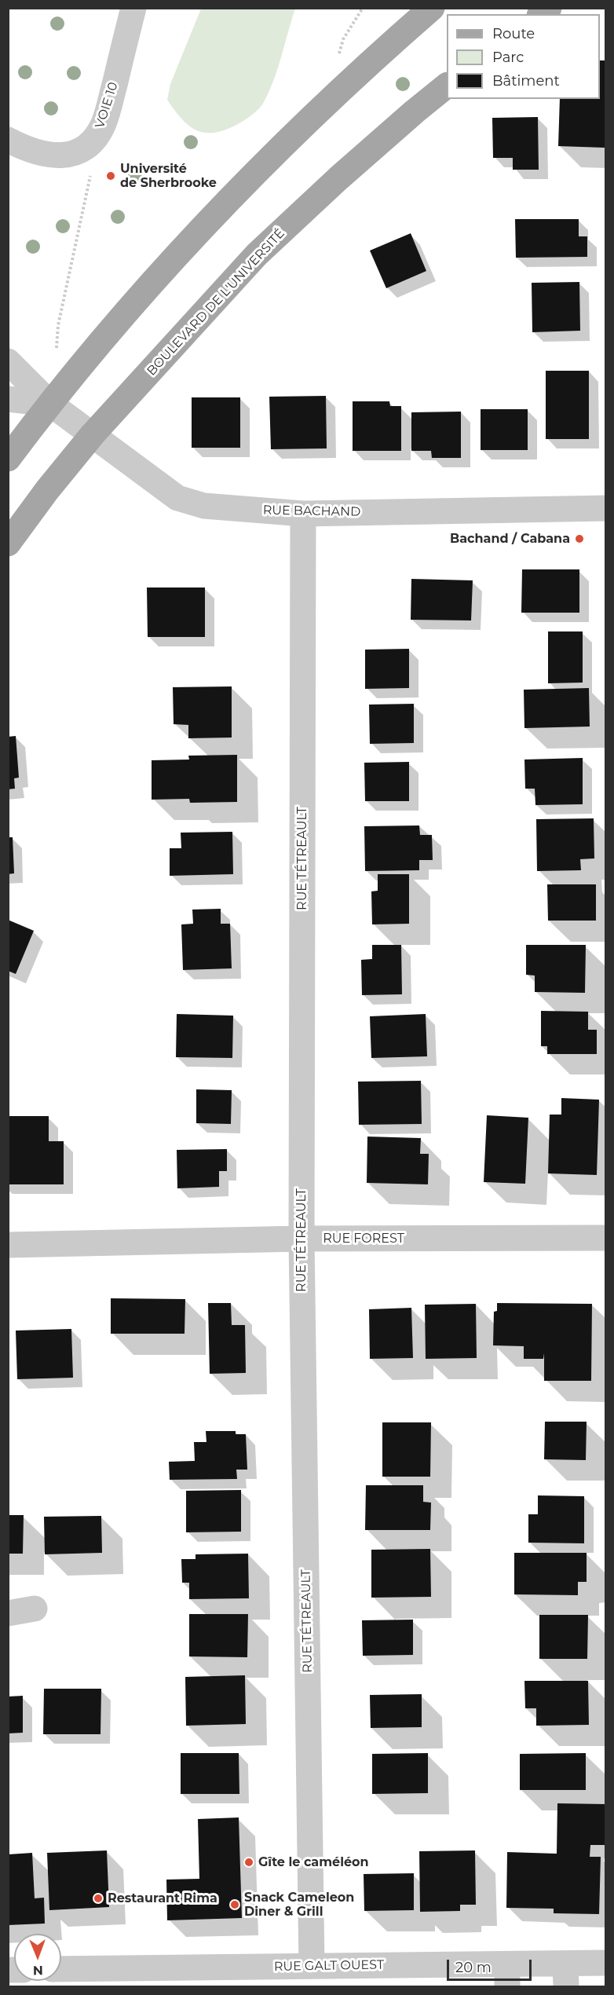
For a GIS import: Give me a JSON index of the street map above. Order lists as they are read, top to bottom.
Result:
{
  "streets": {
    "main road": ["BOULEVARD DE L'UNIVERSITÉ"],
    "street": [
      "VOIE 10",
      "RUE BACHAND",
      "RUE TÉTREAULT",
      "RUE FOREST",
      "RUE GALT OUEST"
    ]
  },
  "crossings": [
    ["BOULEVARD DE L'UNIVERSITÉ", "RUE BACHAND"],
    ["RUE BACHAND", "RUE TÉTREAULT"],
    ["RUE TÉTREAULT", "RUE FOREST"],
    ["RUE TÉTREAULT", "RUE GALT OUEST"]
  ],
  "places": [
    "Université de Sherbrooke",
    "Bachand / Cabana",
    "Gîte le caméléon",
    "Restaurant Rima",
    "Snack Cameleon Diner & Grill"
  ],
  "legend": ["Route", "Parc", "Bâtiment"],
  "scale_bar": "20 m",
  "north": "bottom"
}
